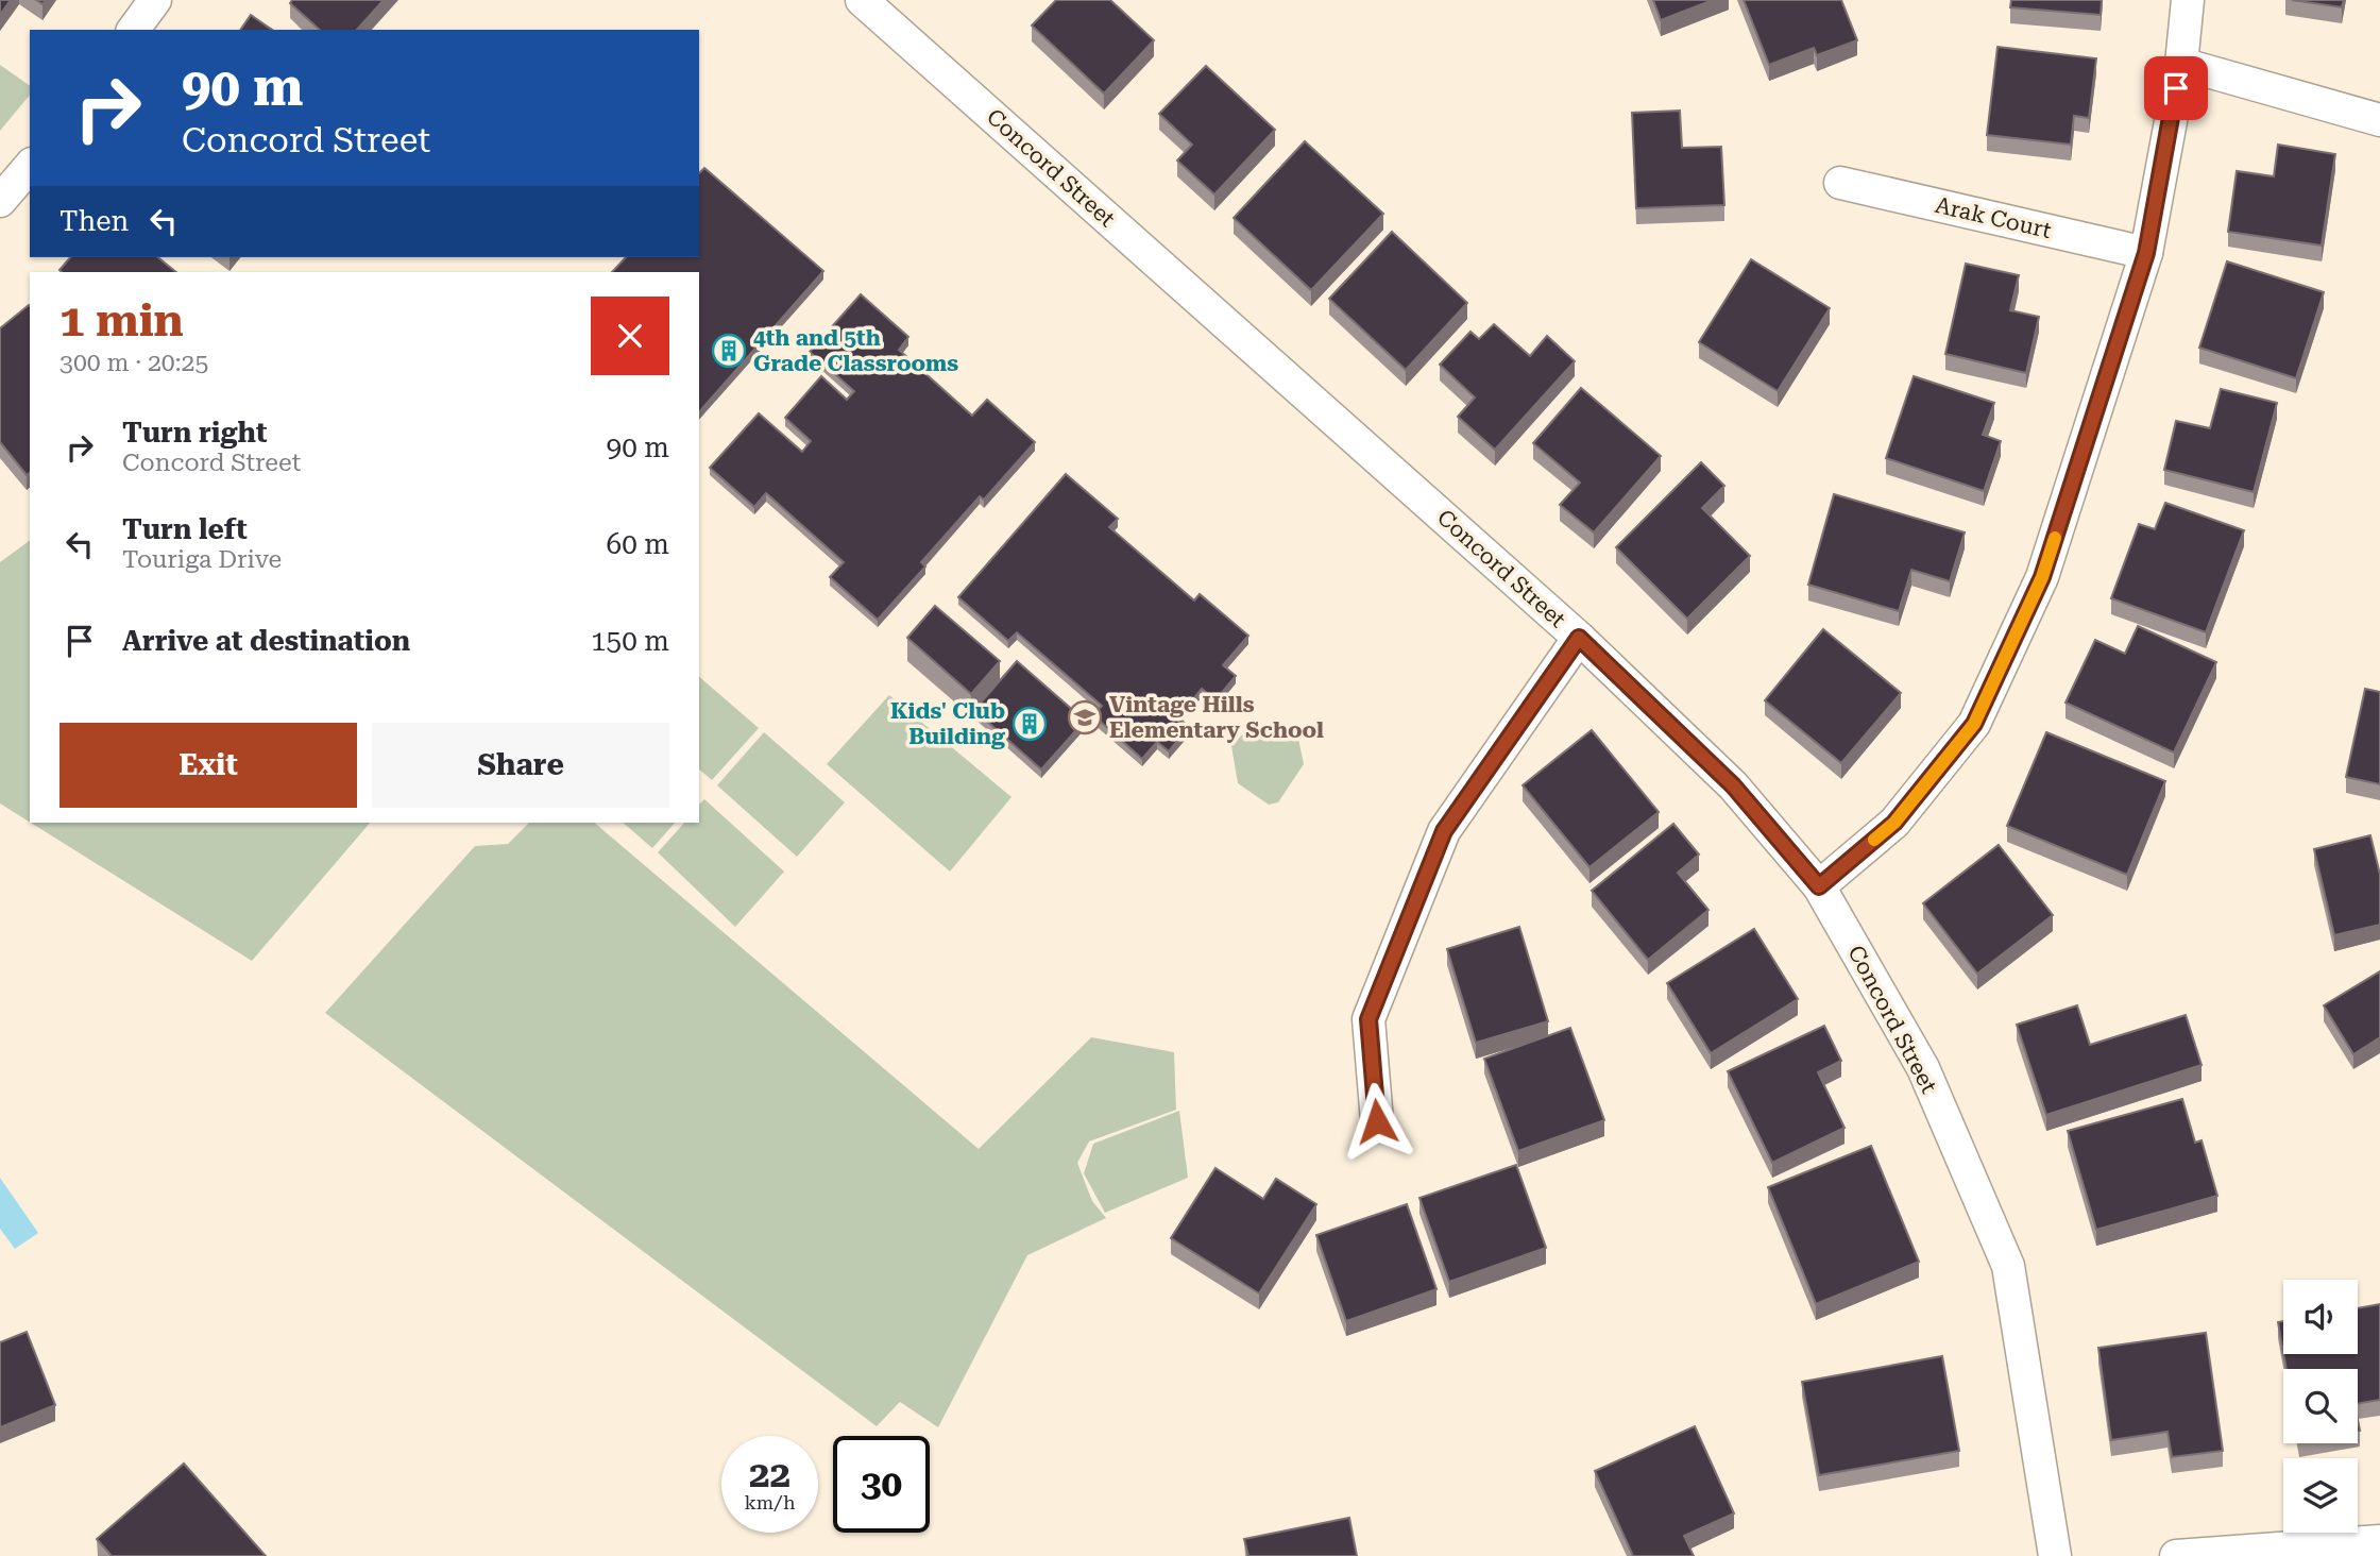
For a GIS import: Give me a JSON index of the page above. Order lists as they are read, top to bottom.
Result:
{
  "streets": {
    "street": ["Concord Street", "Arak Court"]
  },
  "places": {
    "building": ["4th and 5th Grade Classrooms", "Kids' Club Building"],
    "school or university": ["Vintage Hills Elementary School"]
  },
  "page": {
    "turn": ["90 m", "Concord Street"],
    "then": "Then",
    "heading": ["1 min", "300 m · 20:25"],
    "list": [
      {
        "name": "Turn right",
        "note": "Concord Street",
        "value": "90 m"
      },
      {
        "name": "Turn left",
        "note": "Touriga Drive",
        "value": "60 m"
      },
      {
        "name": "Arrive at destination",
        "value": "150 m"
      }
    ],
    "buttons": ["Exit", "Share"],
    "speed": "22 km/h",
    "limit": "30"
  }
}
